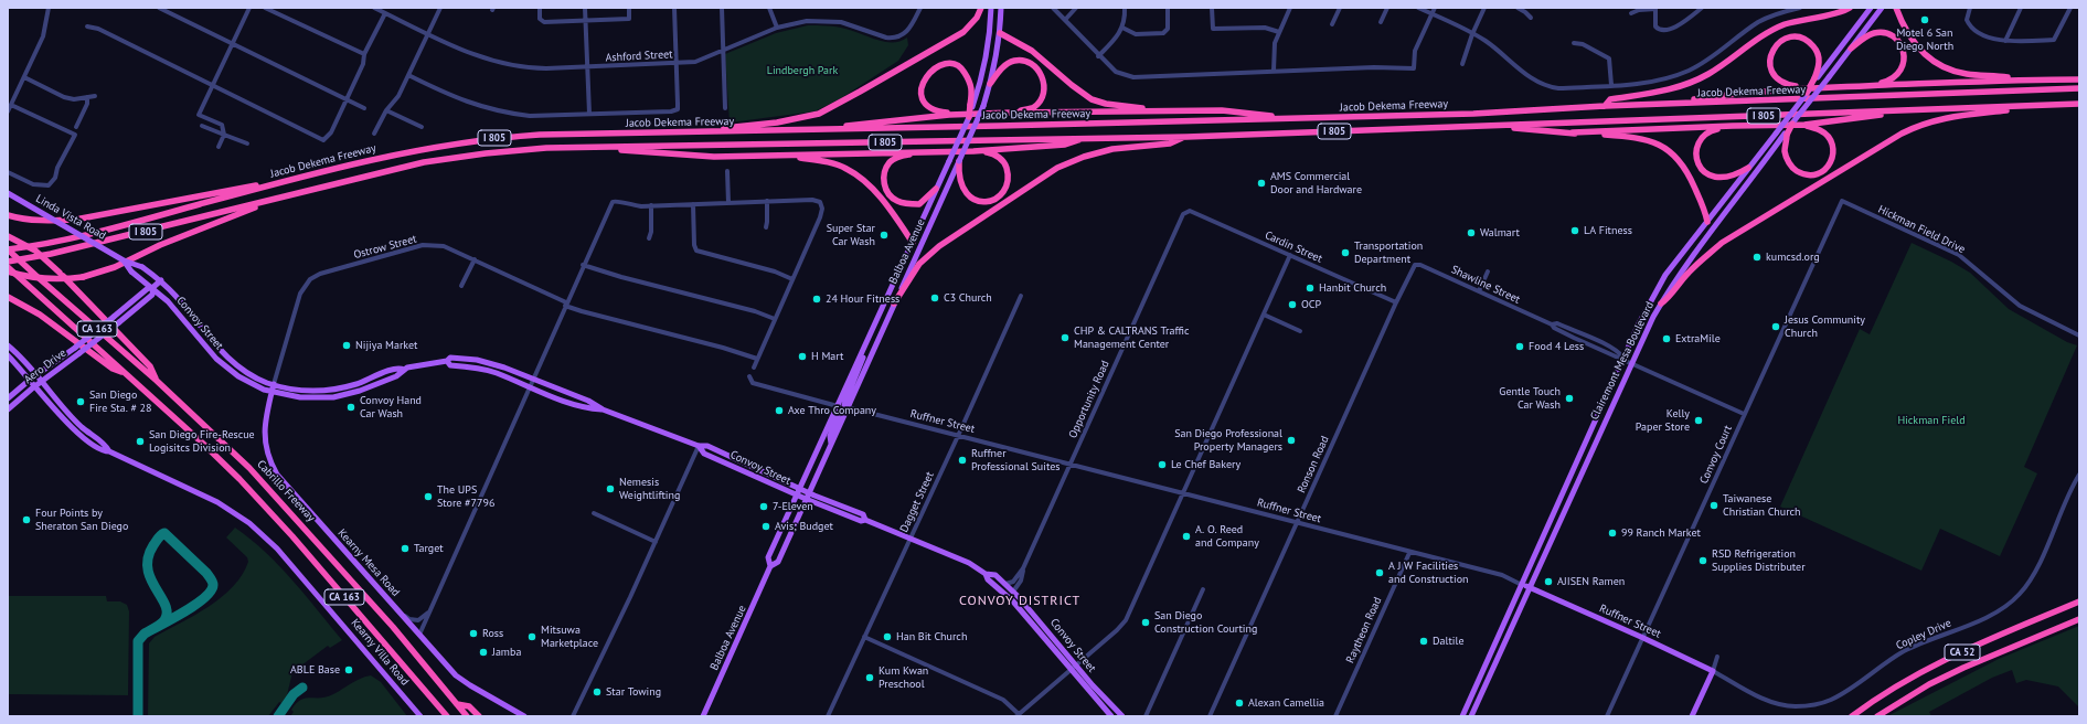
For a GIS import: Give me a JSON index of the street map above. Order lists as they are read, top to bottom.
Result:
{
  "streets": {
    "highway": [
      "Jacob Dekema Freeway",
      "I 805",
      "CA 163",
      "Cabrillo Freeway",
      "CA 52"
    ],
    "main road": [
      "Linda Vista Road",
      "Balboa Avenue",
      "Convoy Street",
      "Clairemont Mesa Boulevard",
      "Aero Drive",
      "Ruffner Street",
      "Kearny Mesa Road",
      "Kearny Villa Road"
    ],
    "street": [
      "Ashford Street",
      "Hickman Field Drive",
      "Ostrow Street",
      "Cardin Street",
      "Shawline Street",
      "Opportunity Road",
      "Convoy Court",
      "Ronson Road",
      "Dagget Street",
      "Raytheon Road",
      "Copley Drive"
    ]
  },
  "crossings": [
    ["Jacob Dekema Freeway", "Cabrillo Freeway"],
    ["Linda Vista Road", "Convoy Street"],
    ["Linda Vista Road", "Aero Drive"],
    ["Hickman Field Drive", "Convoy Court"],
    ["Ostrow Street", "Convoy Street"],
    ["Ostrow Street", "Kearny Mesa Road"],
    ["Cardin Street", "Opportunity Road"],
    ["Cardin Street", "Ronson Road"],
    ["Balboa Avenue", "Convoy Street"],
    ["Balboa Avenue", "Ruffner Street"],
    ["Shawline Street", "Clairemont Mesa Boulevard"],
    ["Shawline Street", "Convoy Court"],
    ["Shawline Street", "Ronson Road"],
    ["Convoy Street", "Aero Drive"],
    ["Convoy Street", "Opportunity Road"],
    ["Convoy Street", "Dagget Street"],
    ["Convoy Street", "Kearny Mesa Road"],
    ["Clairemont Mesa Boulevard", "Ruffner Street"],
    ["Aero Drive", "Kearny Villa Road"],
    ["Opportunity Road", "Ruffner Street"],
    ["Ruffner Street", "Convoy Court"],
    ["Ruffner Street", "Ronson Road"],
    ["Ruffner Street", "Dagget Street"],
    ["Ruffner Street", "Raytheon Road"],
    ["Ruffner Street", "Copley Drive"]
  ],
  "districts": ["CONVOY DISTRICT"],
  "parks": ["Lindbergh Park", "Hickman Field"],
  "places": [
    "Motel 6 San Diego North",
    "AMS Commercial Door and Hardware",
    "LA Fitness",
    "Walmart",
    "Super Star Car Wash",
    "Transportation Department",
    "kumcsd.org",
    "Hanbit Church",
    "C3 Church",
    "24 Hour Fitness",
    "OCP",
    "Jesus Community Church",
    "CHP & CALTRANS Traffic Management Center",
    "ExtraMile",
    "Nijiya Market",
    "Food 4 Less",
    "H Mart",
    "Gentle Touch Car Wash",
    "San Diego Fire Sta. # 28",
    "Convoy Hand Car Wash",
    "Axe Thro Company",
    "Kelly Paper Store",
    "San Diego Professional Property Managers",
    "San Diego Fire-Rescue Logisitcs Division",
    "Ruffner Professional Suites",
    "Le Chef Bakery",
    "Nemesis Weightlifting",
    "The UPS Store #7796",
    "Taiwanese Christian Church",
    "7-Eleven",
    "Four Points by Sheraton San Diego",
    "Avis; Budget",
    "99 Ranch Market",
    "A. O. Reed and Company",
    "Target",
    "RSD Refrigeration Supplies Distributer",
    "A J W Facilities and Construction",
    "AJISEN Ramen",
    "San Diego Construction Courting",
    "Ross",
    "Mitsuwa Marketplace",
    "Han Bit Church",
    "Daltile",
    "Jamba",
    "ABLE Base",
    "Kum Kwan Preschool",
    "Star Towing",
    "Alexan Camellia"
  ]
}
